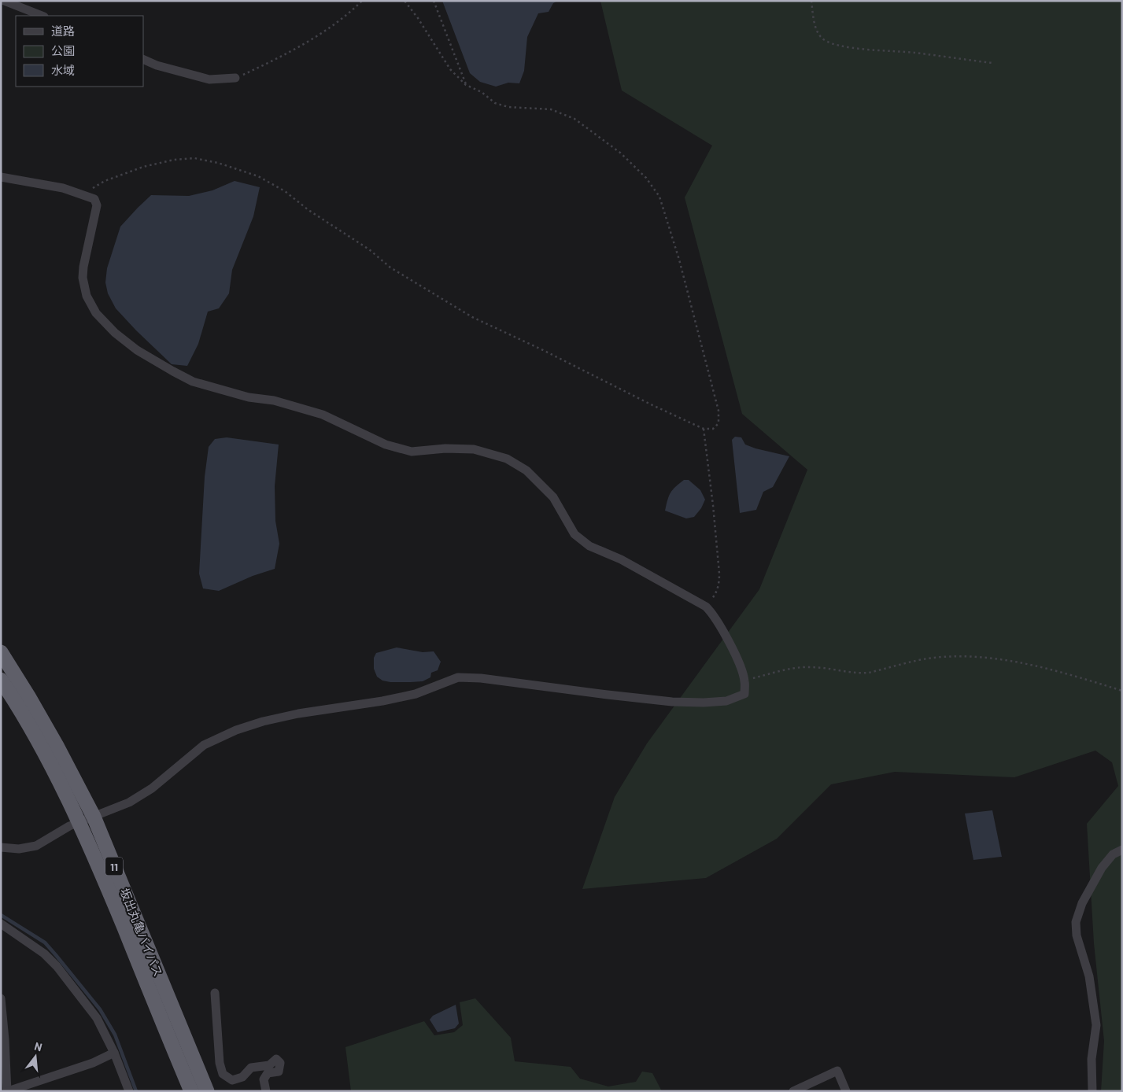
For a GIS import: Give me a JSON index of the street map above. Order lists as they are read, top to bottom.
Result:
{
  "streets": {
    "highway": ["11", "坂出丸亀バイパス"]
  },
  "legend": ["道路", "公園", "水域"],
  "north": "top"
}
